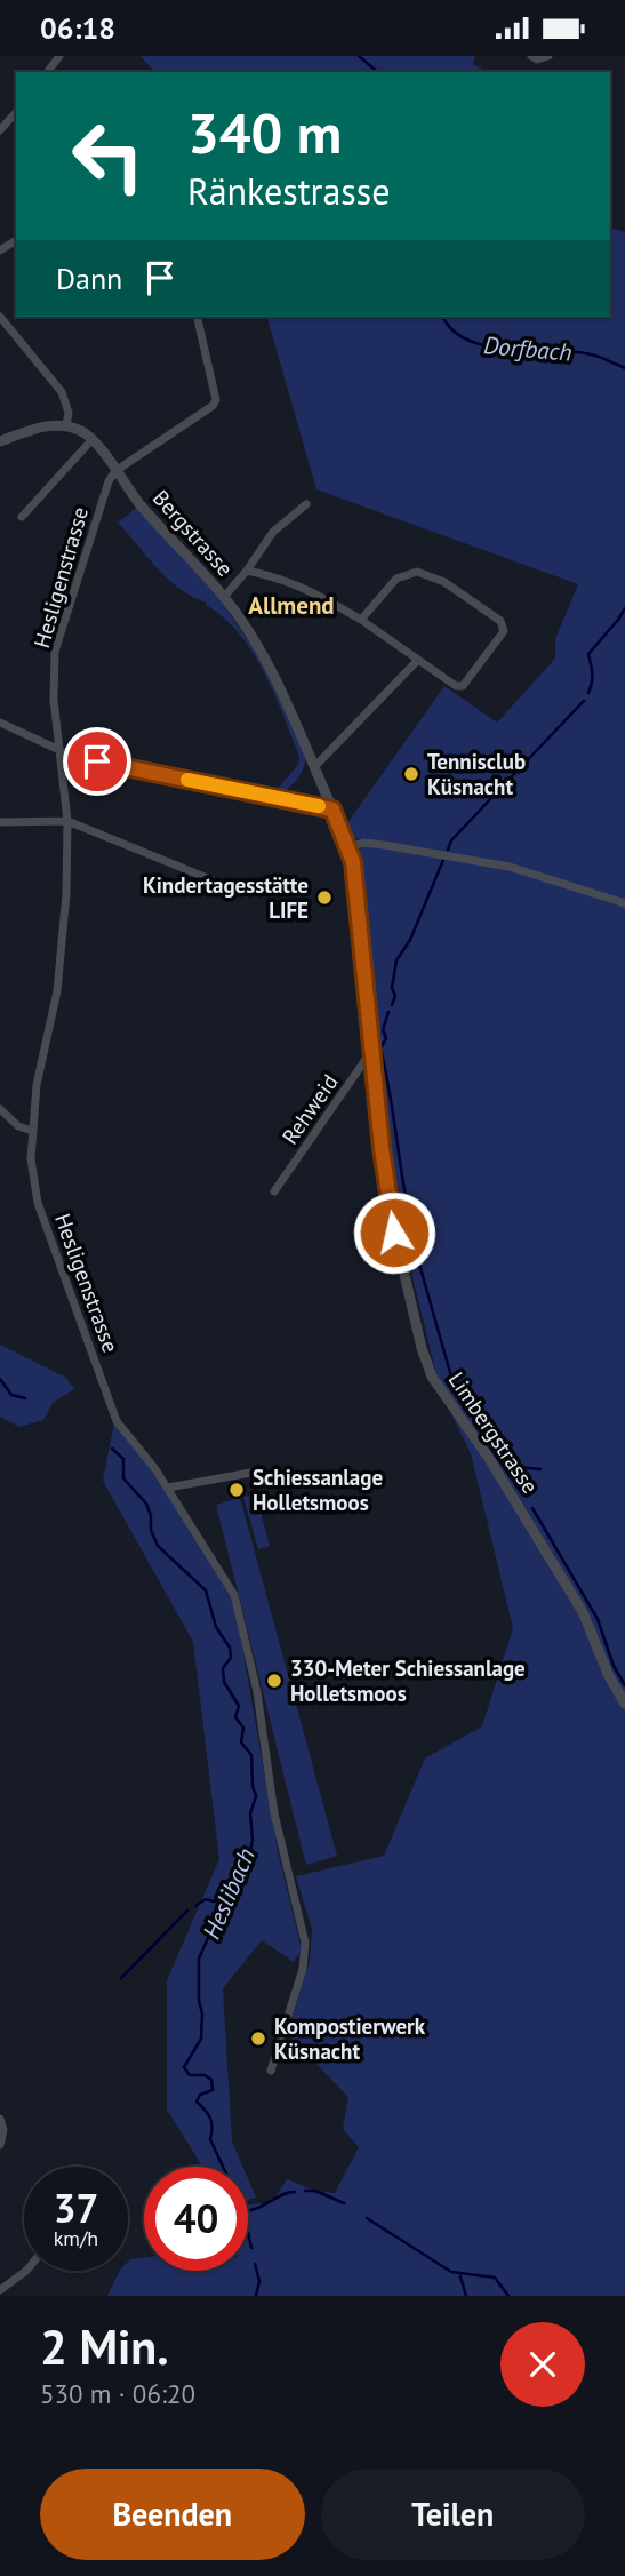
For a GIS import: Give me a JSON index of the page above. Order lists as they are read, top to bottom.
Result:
{
  "streets": {
    "street": [
      "Bergstrasse",
      "Hesligenstrasse",
      "Rehweid",
      "Limbergstrasse"
    ]
  },
  "crossings": [
    ["Bergstrasse", "Hesligenstrasse"],
    ["Bergstrasse", "Limbergstrasse"],
    ["Rehweid", "Limbergstrasse"]
  ],
  "districts": ["Allmend"],
  "water": ["Dorfbach", "Heslibach"],
  "places": [
    "Tennisclub Küsnacht",
    "Kindertagesstätte LIFE",
    "Schiessanlage Holletsmoos",
    "330-Meter Schiessanlage Holletsmoos",
    "Kompostierwerk Küsnacht"
  ],
  "page": {
    "status": "06:18",
    "turn": ["340 m", "Ränkestrasse"],
    "then": "Dann",
    "speed": "37 km/h",
    "limit": "40",
    "heading": ["2 Min.", "530 m · 06:20"],
    "buttons": ["Beenden", "Teilen"]
  }
}
